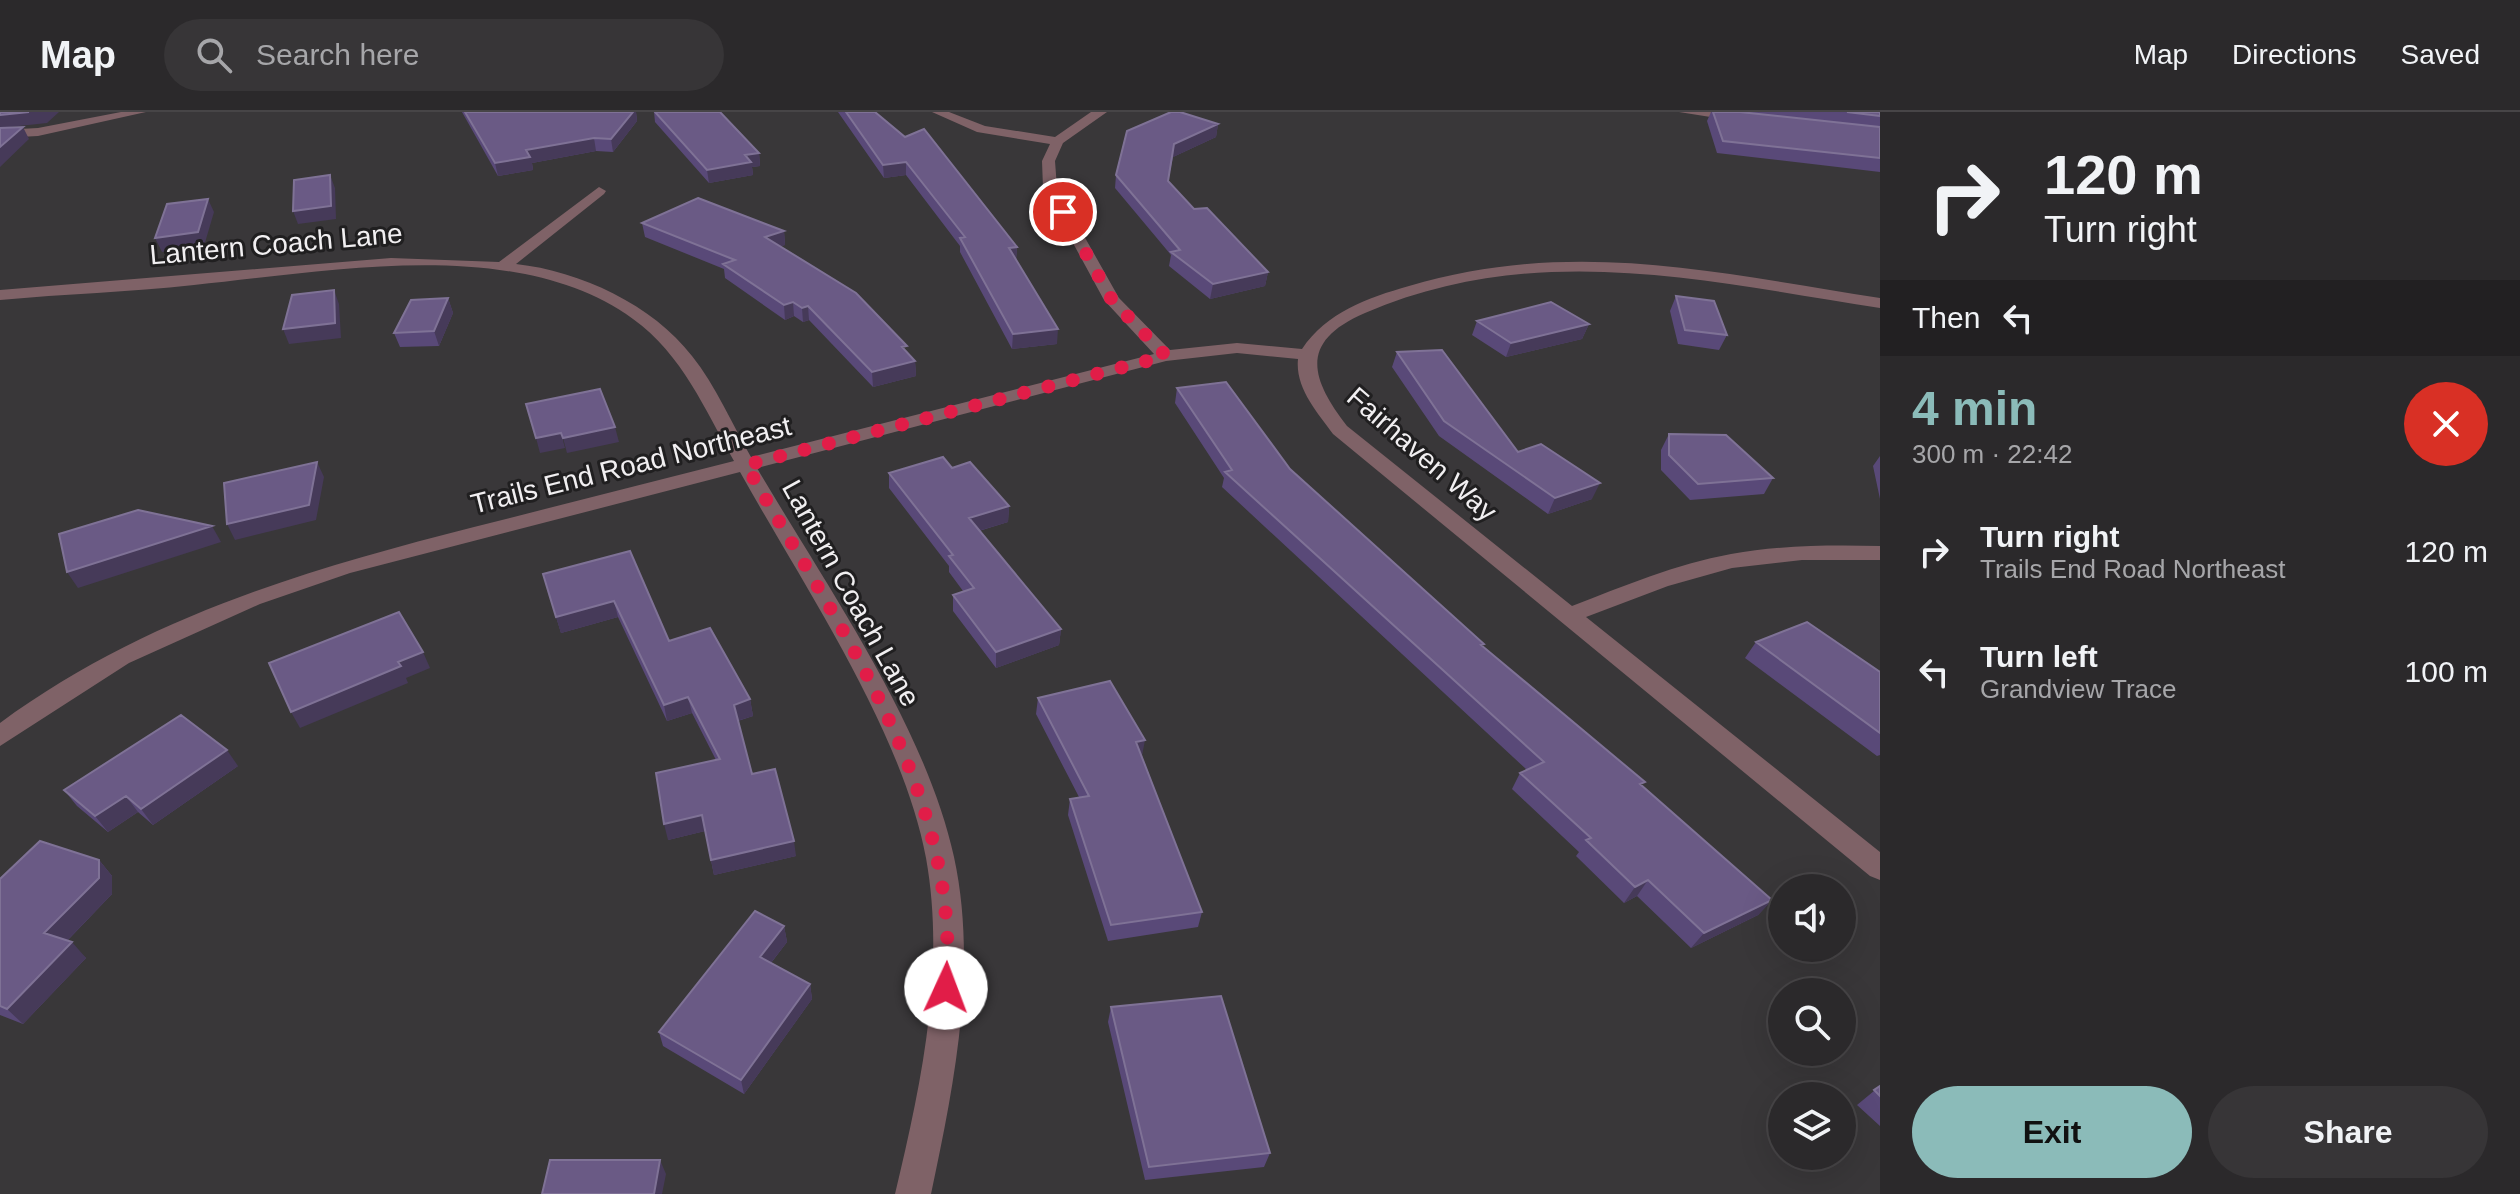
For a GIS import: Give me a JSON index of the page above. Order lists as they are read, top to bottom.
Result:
{
  "streets": {
    "street": ["Lantern Coach Lane", "Fairhaven Way", "Trails End Road Northeast"]
  },
  "crossings": [
    ["Lantern Coach Lane", "Trails End Road Northeast"],
    ["Fairhaven Way", "Trails End Road Northeast"]
  ],
  "page": {
    "header": "Map",
    "search": "Search here",
    "nav": ["Map", "Directions", "Saved"],
    "turn": ["120 m", "Turn right"],
    "then": "Then",
    "heading": ["4 min", "300 m · 22:42"],
    "list": [
      {
        "name": "Turn right",
        "note": "Trails End Road Northeast",
        "value": "120 m"
      },
      {
        "name": "Turn left",
        "note": "Grandview Trace",
        "value": "100 m"
      }
    ],
    "buttons": ["Exit", "Share"]
  }
}
